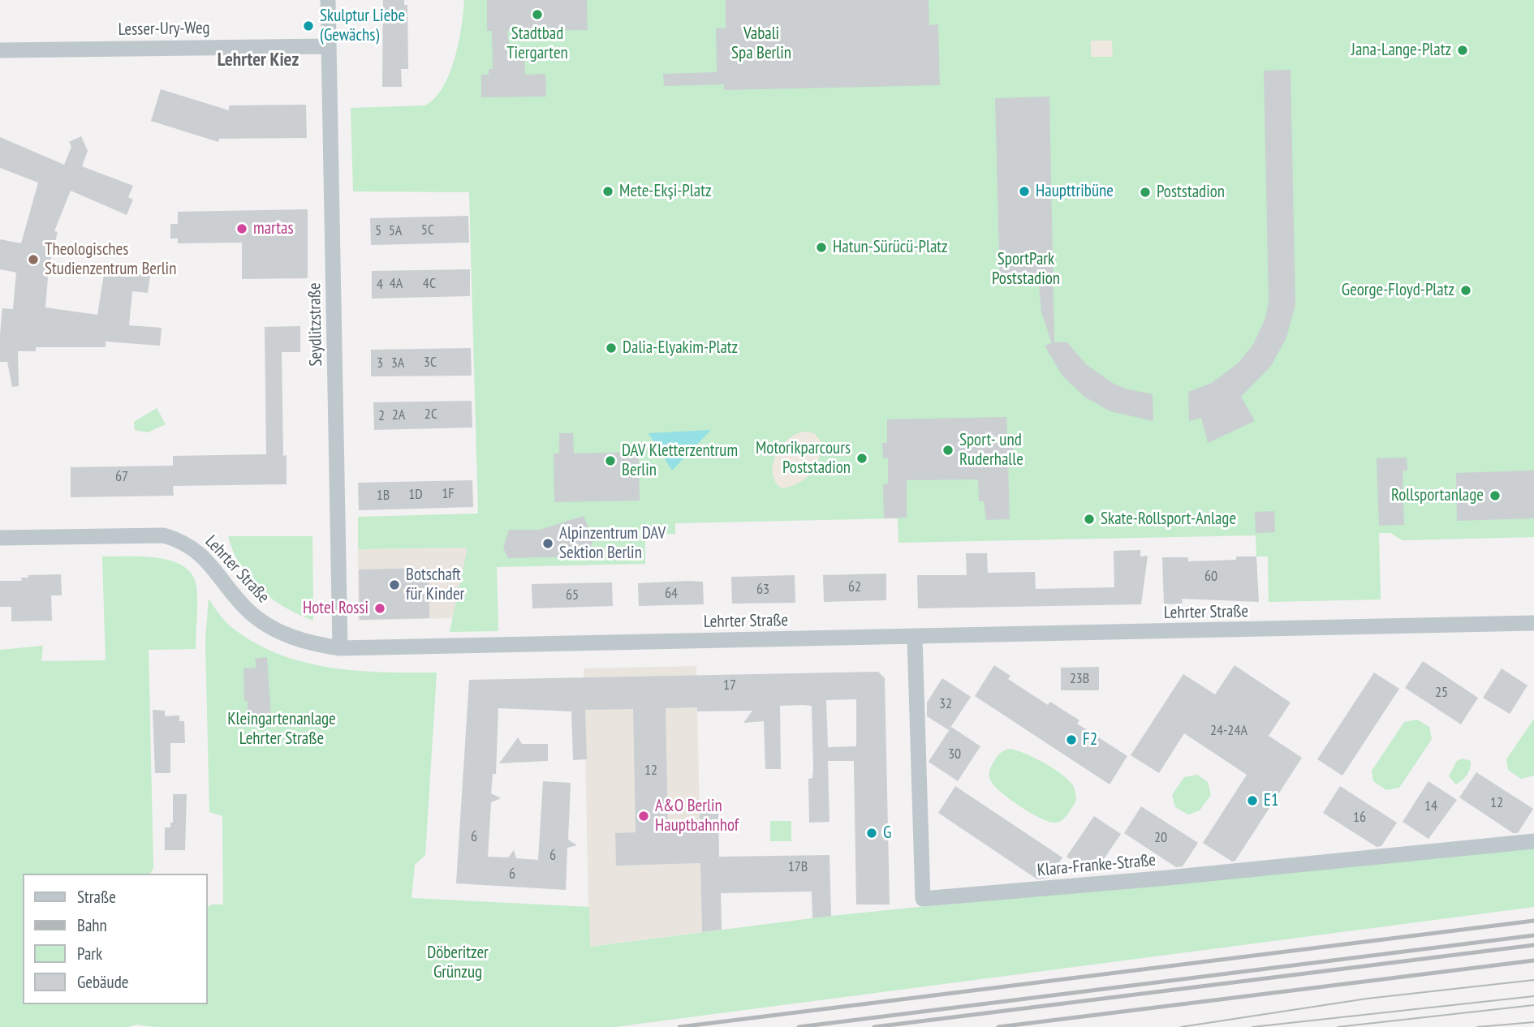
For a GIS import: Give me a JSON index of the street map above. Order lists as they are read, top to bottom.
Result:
{
  "streets": {
    "street": [
      "Lesser-Ury-Weg",
      "Seydlitzstraße",
      "Lehrter Straße",
      "Klara-Franke-Straße"
    ]
  },
  "crossings": [
    ["Lesser-Ury-Weg", "Seydlitzstraße"],
    ["Seydlitzstraße", "Lehrter Straße"],
    ["Lehrter Straße", "Klara-Franke-Straße"]
  ],
  "districts": ["Lehrter Kiez"],
  "parks": [
    "Vabali Spa Berlin",
    "SportPark Poststadion",
    "Kleingartenanlage Lehrter Straße",
    "Döberitzer Grünzug"
  ],
  "places": [
    "Stadtbad Tiergarten",
    "Skulptur Liebe (Gewächs)",
    "Jana-Lange-Platz",
    "Mete-Ekşi-Platz",
    "Haupttribüne",
    "Poststadion",
    "martas",
    "Hatun-Sürücü-Platz",
    "Theologisches Studienzentrum Berlin",
    "George-Floyd-Platz",
    "Dalia-Elyakim-Platz",
    "Sport- und Ruderhalle",
    "Motorikparcours Poststadion",
    "DAV Kletterzentrum Berlin",
    "Rollsportanlage",
    "Skate-Rollsport-Anlage",
    "Alpinzentrum DAV Sektion Berlin",
    "Botschaft für Kinder",
    "Hotel Rossi",
    "F2",
    "E1",
    "A&O Berlin Hauptbahnhof",
    "G"
  ],
  "house_numbers": [
    "5C",
    "5",
    "5A",
    "4A",
    "4C",
    "4",
    "3C",
    "3",
    "3A",
    "2C",
    "2A",
    "2",
    "67",
    "1F",
    "1D",
    "1B",
    "60",
    "62",
    "63",
    "64",
    "65",
    "23B",
    "17",
    "25",
    "32",
    "24-24A",
    "30",
    "12",
    "12",
    "14",
    "16",
    "6",
    "20",
    "6",
    "17B",
    "6"
  ],
  "legend": [
    "Straße",
    "Bahn",
    "Park",
    "Gebäude"
  ]
}
